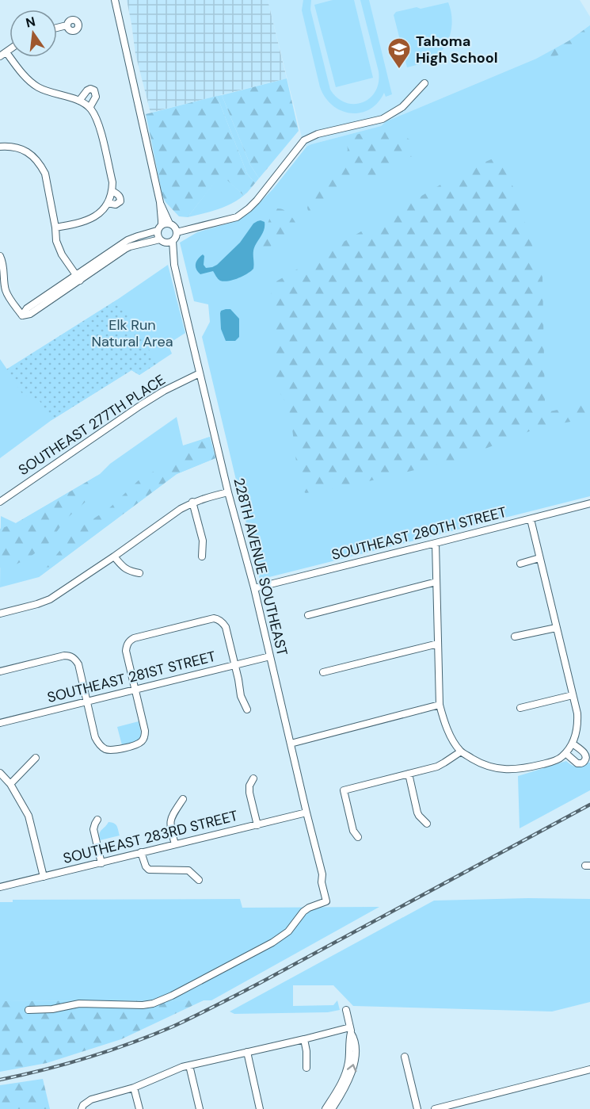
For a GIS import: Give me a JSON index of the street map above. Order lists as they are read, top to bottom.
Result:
{
  "streets": {
    "street": [
      "SOUTHEAST 277TH PLACE",
      "SOUTHEAST 280TH STREET",
      "228TH AVENUE SOUTHEAST",
      "SOUTHEAST 281ST STREET",
      "SOUTHEAST 283RD STREET"
    ]
  },
  "crossings": [
    ["SOUTHEAST 277TH PLACE", "228TH AVENUE SOUTHEAST"],
    ["SOUTHEAST 280TH STREET", "228TH AVENUE SOUTHEAST"],
    ["228TH AVENUE SOUTHEAST", "SOUTHEAST 281ST STREET"],
    ["228TH AVENUE SOUTHEAST", "SOUTHEAST 283RD STREET"]
  ],
  "parks": ["Elk Run Natural Area"],
  "places": {
    "school or university": ["Tahoma High School"]
  },
  "north": "top"
}
